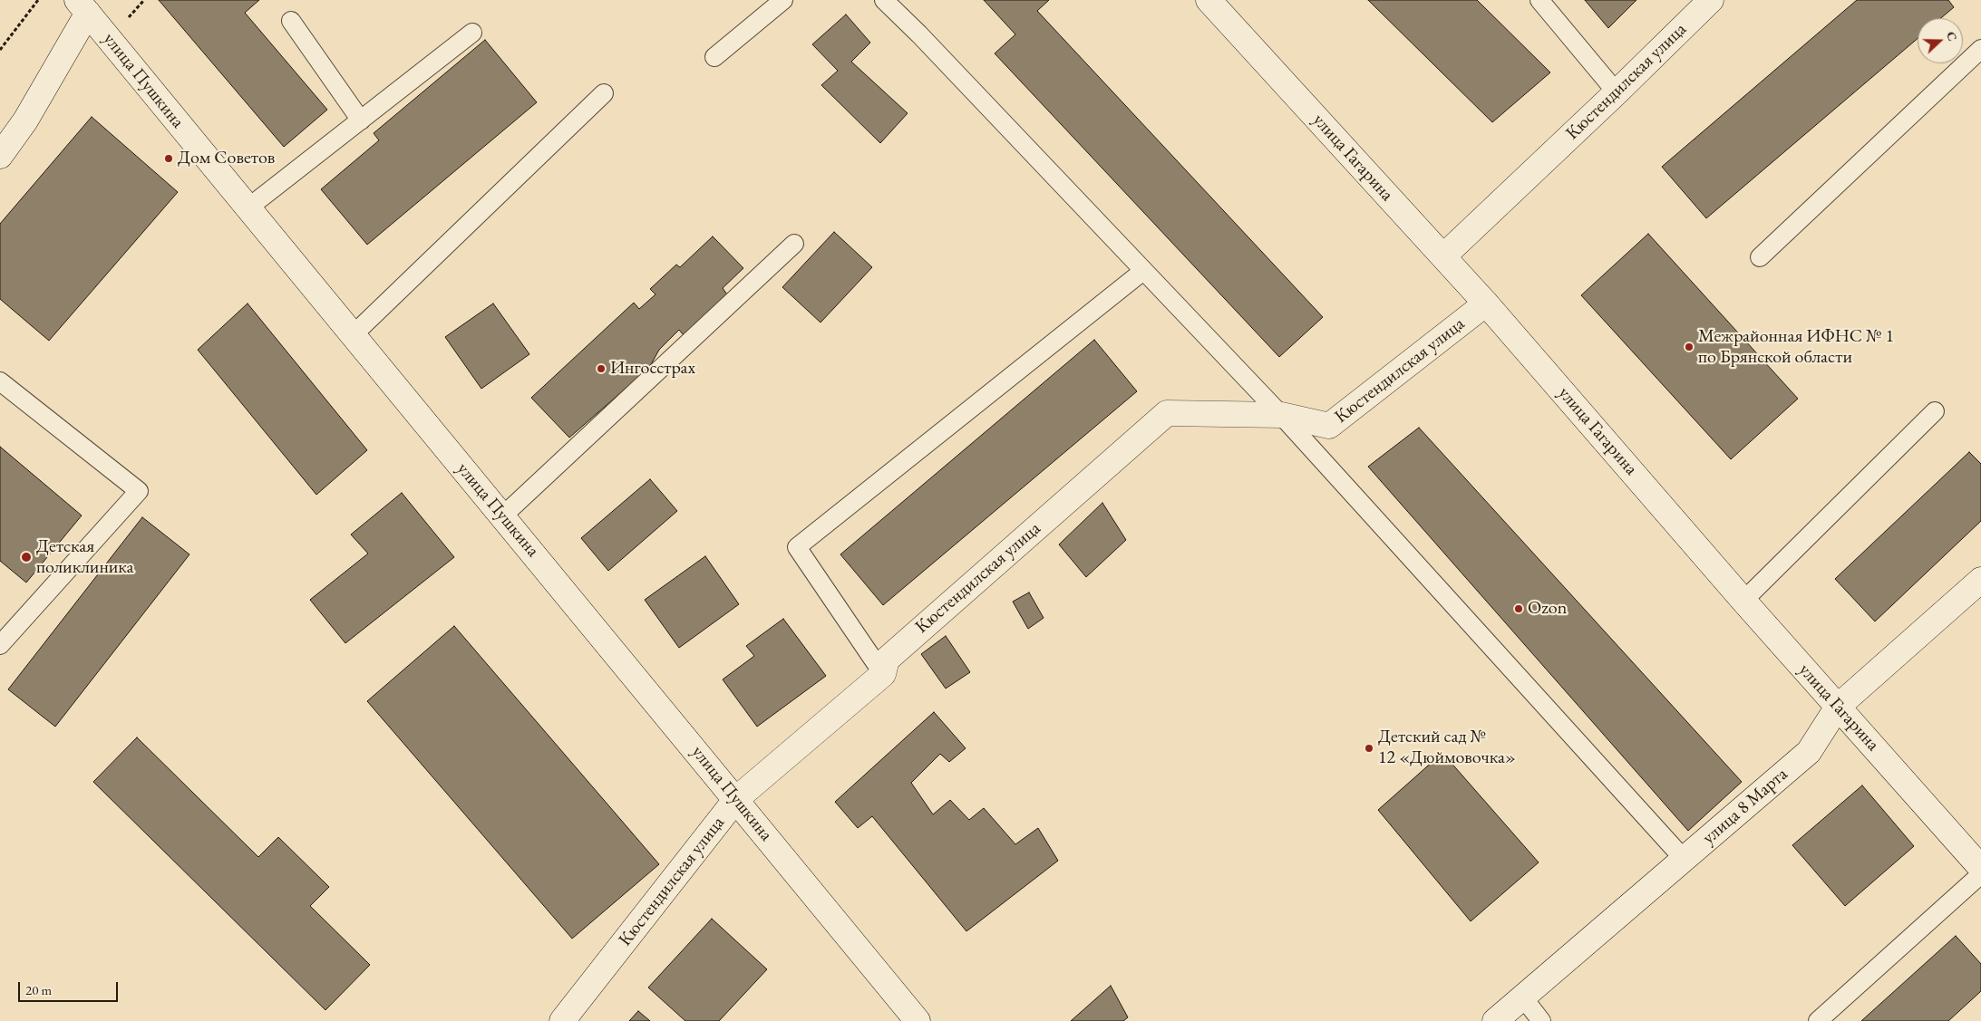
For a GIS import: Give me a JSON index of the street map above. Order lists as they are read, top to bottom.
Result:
{
  "streets": {
    "street": [
      "улица Пушкина",
      "Кюстендилская улица",
      "улица Гагарина",
      "улица 8 Марта"
    ]
  },
  "crossings": [
    ["улица Пушкина", "Кюстендилская улица"],
    ["Кюстендилская улица", "улица Гагарина"],
    ["улица Гагарина", "улица 8 Марта"]
  ],
  "places": [
    "Дом Советов",
    "Межрайонная ИФНС № 1 по Брянской области",
    "Ингосстрах",
    "Детская поликлиника",
    "Ozon",
    "Детский сад № 12 «Дюймовочка»"
  ],
  "scale_bar": "20 m",
  "north": "right"
}
